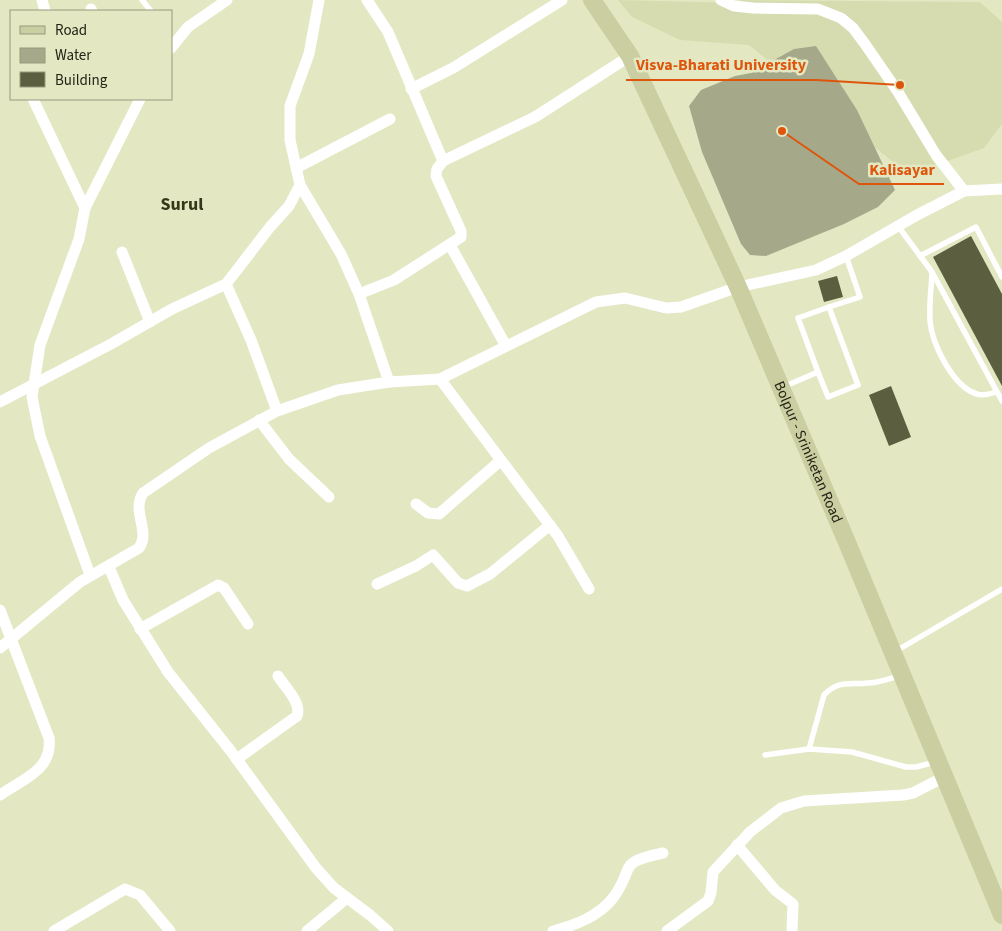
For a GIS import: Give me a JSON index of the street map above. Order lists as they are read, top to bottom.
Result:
{
  "streets": {
    "main road": ["Bolpur - Sriniketan Road"]
  },
  "districts": ["Surul"],
  "places": ["Visva-Bharati University", "Kalisayar"],
  "legend": ["Road", "Water", "Building"]
}
